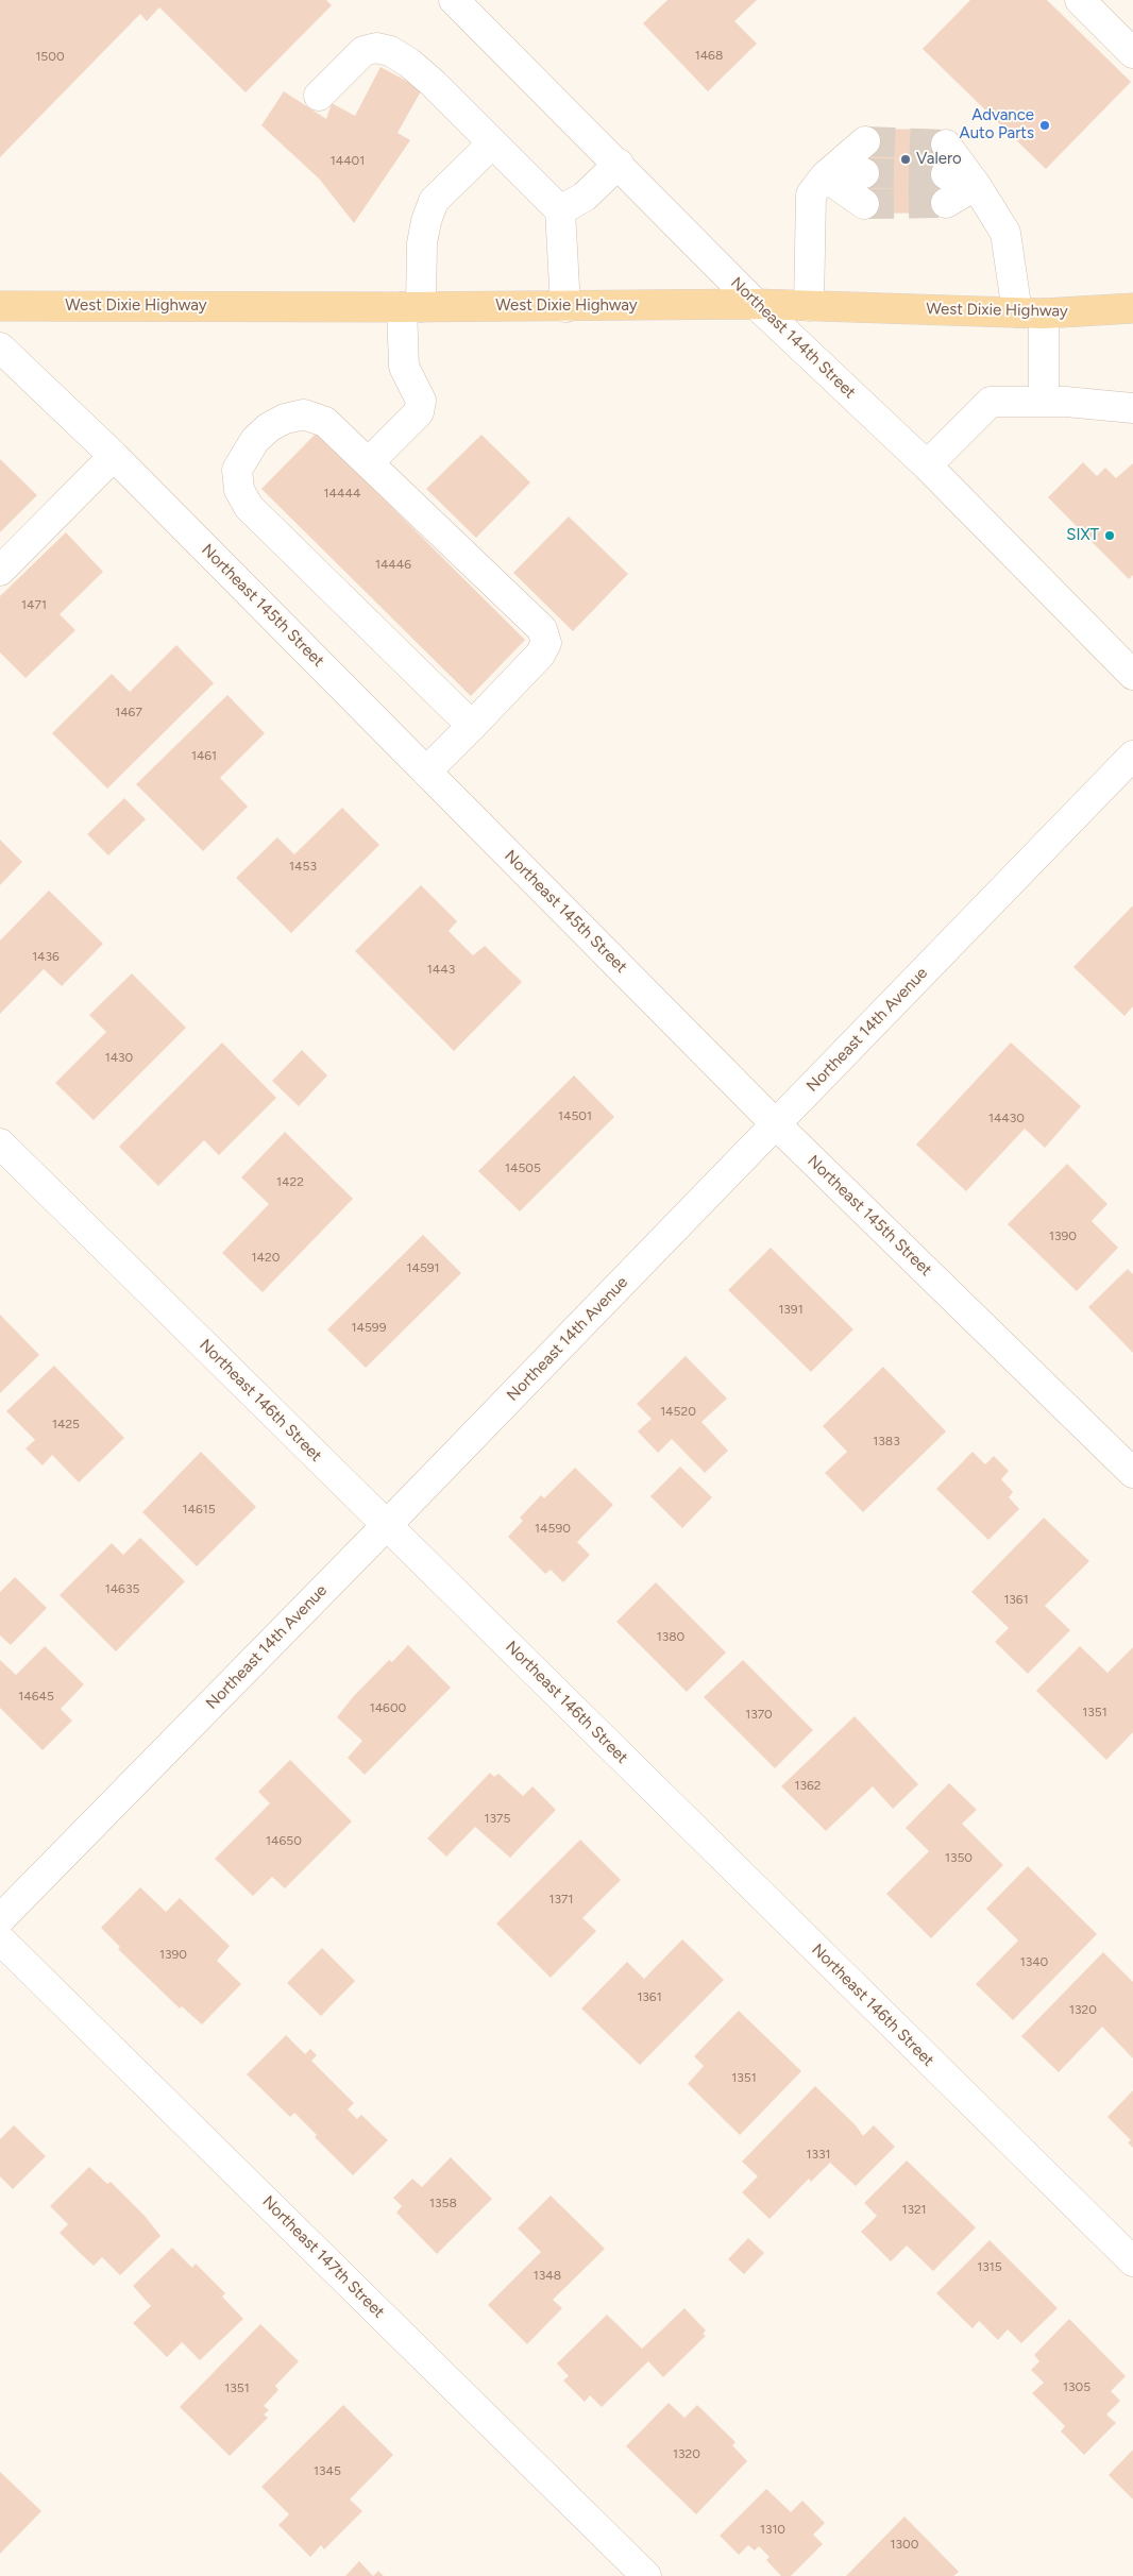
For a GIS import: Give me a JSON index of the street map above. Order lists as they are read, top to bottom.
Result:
{
  "streets": {
    "main road": ["West Dixie Highway"],
    "street": [
      "Northeast 144th Street",
      "Northeast 145th Street",
      "Northeast 14th Avenue",
      "Northeast 146th Street",
      "Northeast 147th Street"
    ]
  },
  "crossings": [
    ["West Dixie Highway", "Northeast 144th Street"],
    ["Northeast 145th Street", "Northeast 14th Avenue"],
    ["Northeast 14th Avenue", "Northeast 146th Street"]
  ],
  "places": ["Advance Auto Parts", "Valero", "SIXT"],
  "house_numbers": [
    "1468",
    "1500",
    "14401",
    "14444",
    "14446",
    "1471",
    "1467",
    "1461",
    "1453",
    "1436",
    "1443",
    "1430",
    "14501",
    "14430",
    "14505",
    "1422",
    "1390",
    "1420",
    "14591",
    "1391",
    "14599",
    "14520",
    "1425",
    "1383",
    "14615",
    "14590",
    "14635",
    "1361",
    "1380",
    "14645",
    "14600",
    "1351",
    "1370",
    "1362",
    "1375",
    "14650",
    "1350",
    "1371",
    "1390",
    "1340",
    "1361",
    "1320",
    "1351",
    "1331",
    "1358",
    "1321",
    "1315",
    "1348",
    "1305",
    "1351",
    "1320",
    "1345",
    "1310",
    "1300"
  ]
}
